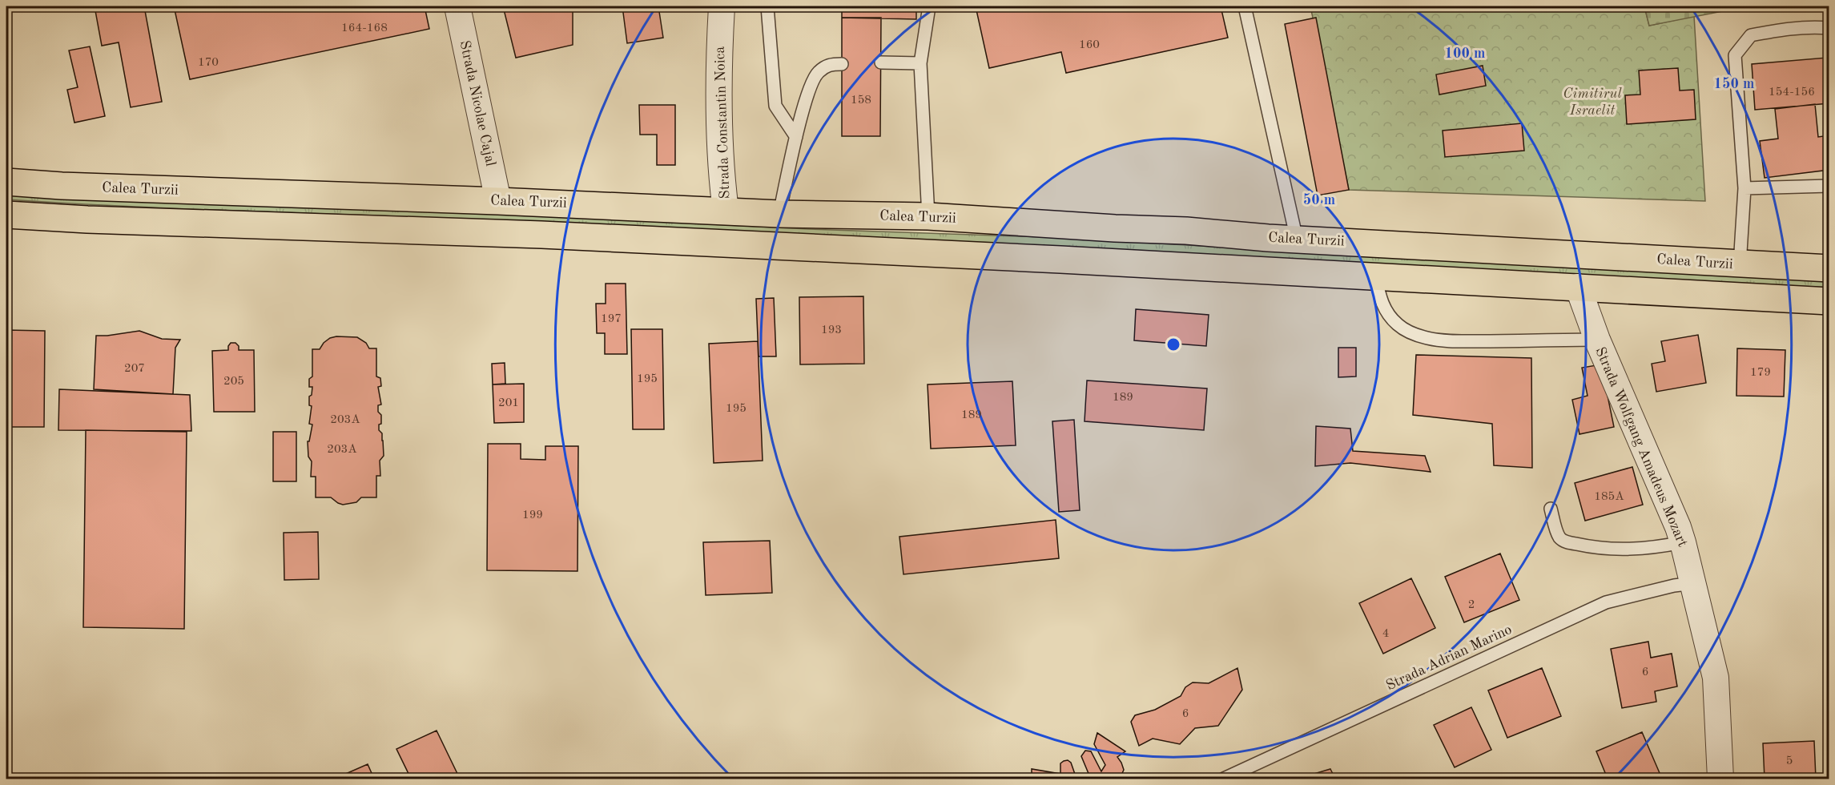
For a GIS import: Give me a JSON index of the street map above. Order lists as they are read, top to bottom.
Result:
{
  "streets": {
    "main road": ["Calea Turzii"],
    "street": ["Strada Nicolae Cajal", "Strada Constantin Noica", "Strada Wolfgang Amadeus Mozart"],
    "lane": ["Strada Adrian Marino"]
  },
  "crossings": [
    ["Strada Nicolae Cajal", "Calea Turzii"],
    ["Strada Constantin Noica", "Calea Turzii"],
    ["Strada Wolfgang Amadeus Mozart", "Strada Adrian Marino"]
  ],
  "parks": ["Cimitirul Israelit"],
  "house_numbers": [
    "164-168",
    "160",
    "170",
    "154-156",
    "158",
    "197",
    "193",
    "207",
    "179",
    "195",
    "205",
    "189",
    "201",
    "195",
    "189",
    "203A",
    "203A",
    "185A",
    "199",
    "2",
    "4",
    "6",
    "6",
    "5"
  ],
  "rings": ["100 m", "150 m", "50 m"]
}
